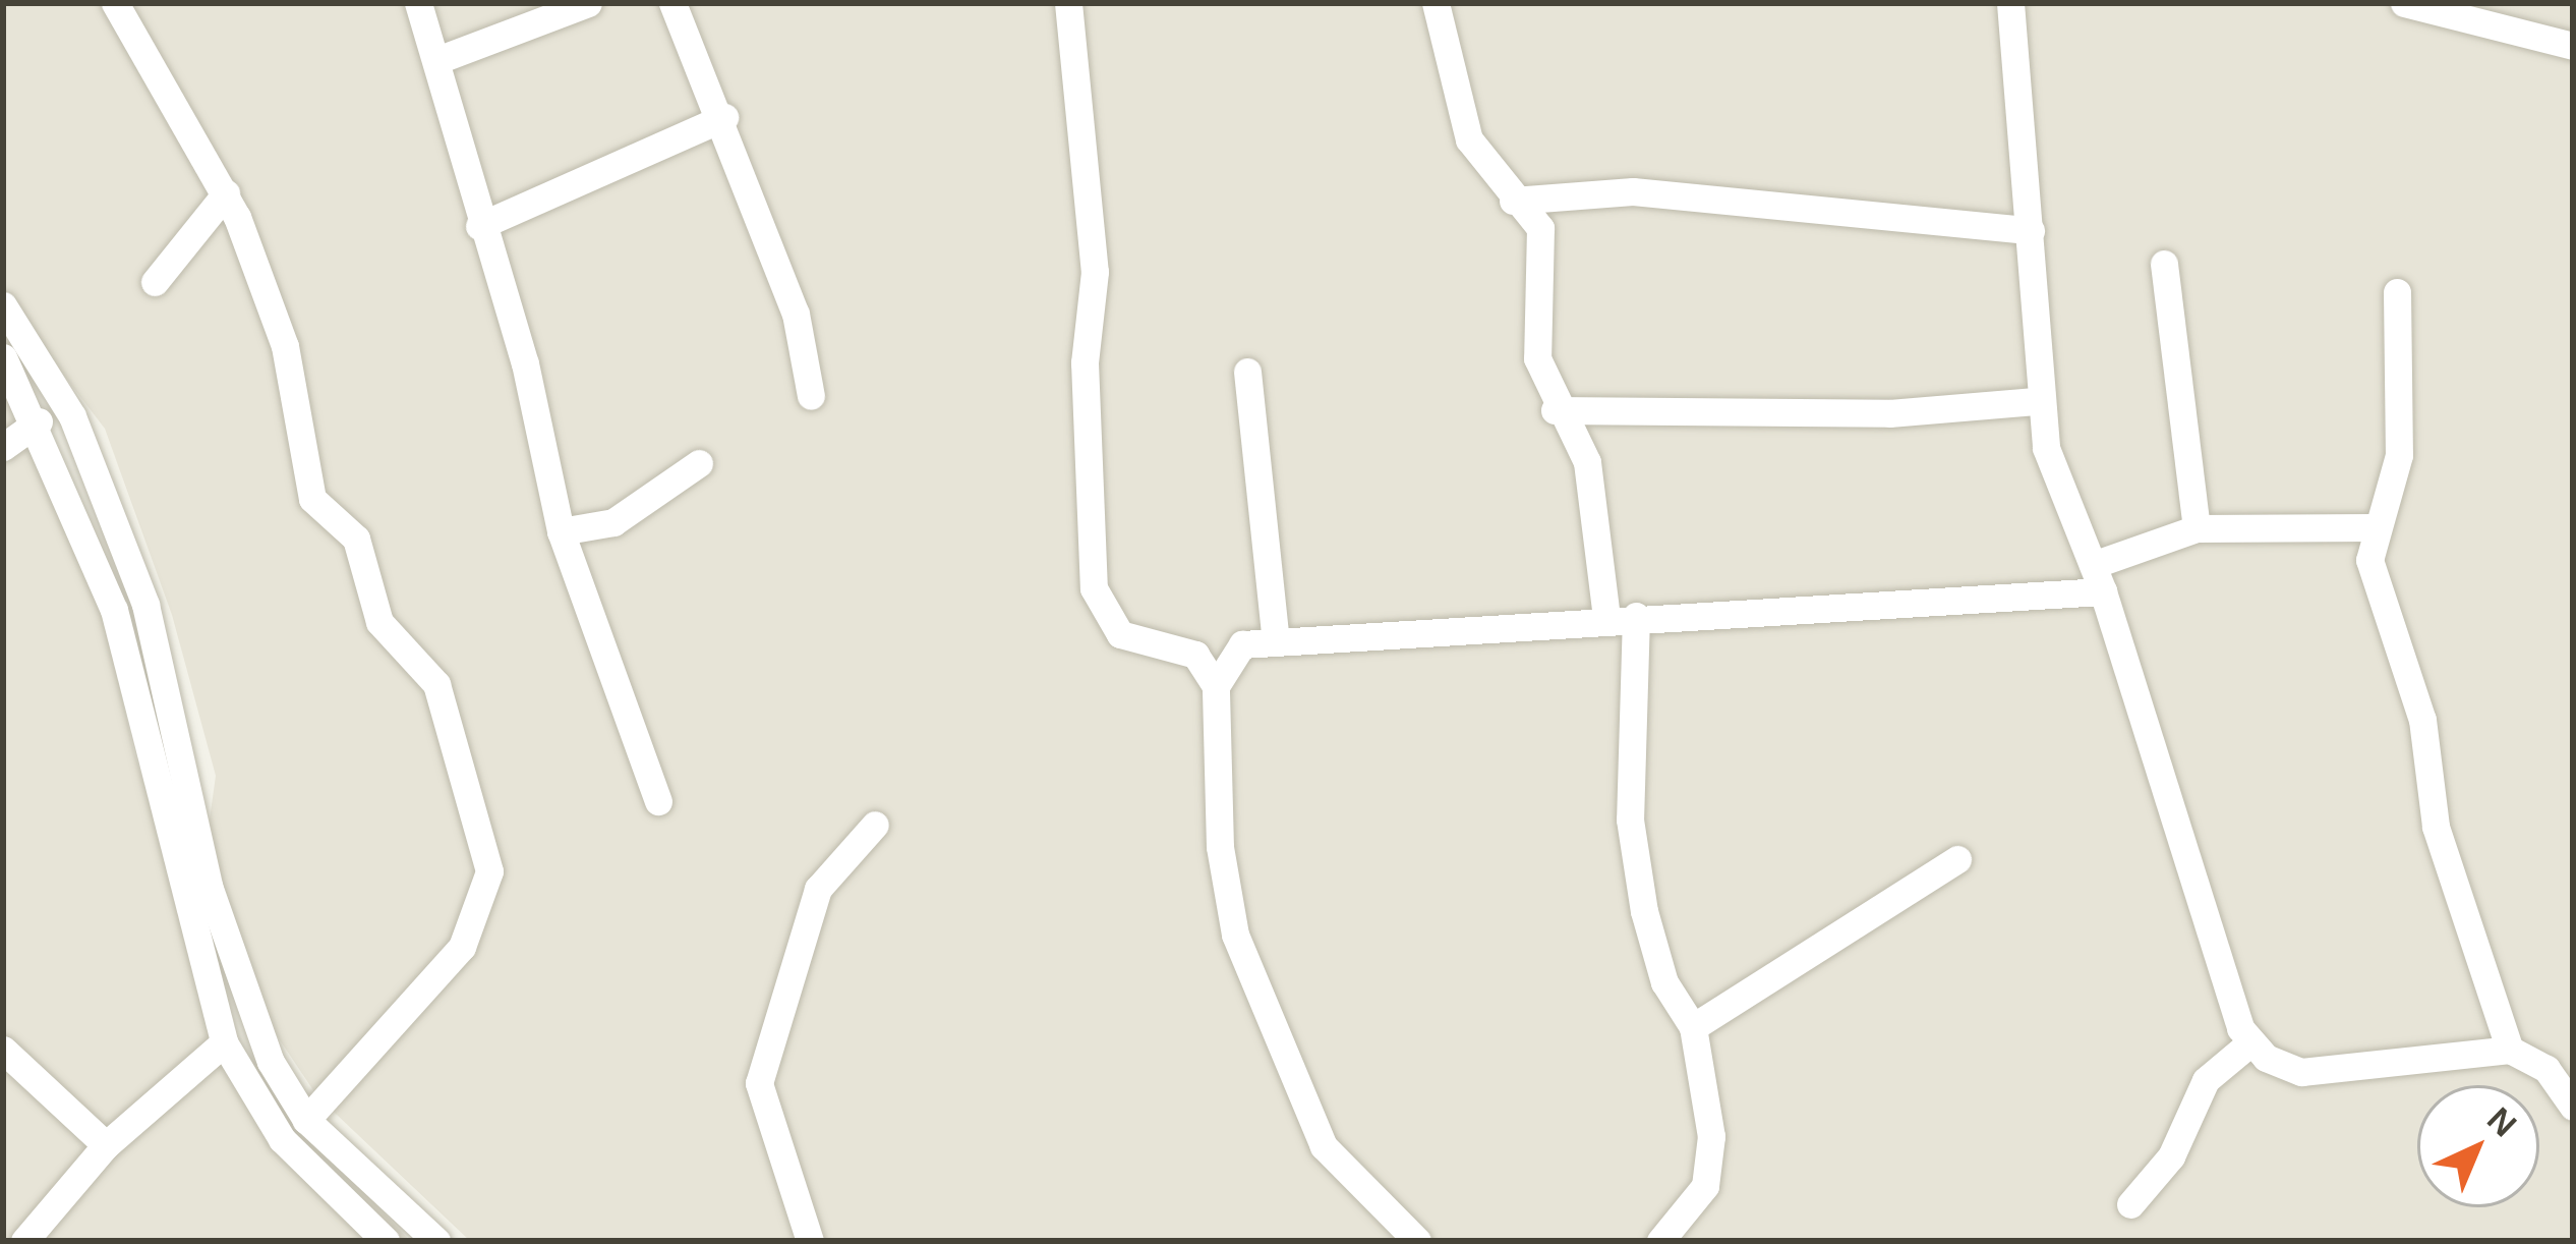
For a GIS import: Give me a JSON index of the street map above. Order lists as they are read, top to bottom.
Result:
{
  "north": "top right"
}
